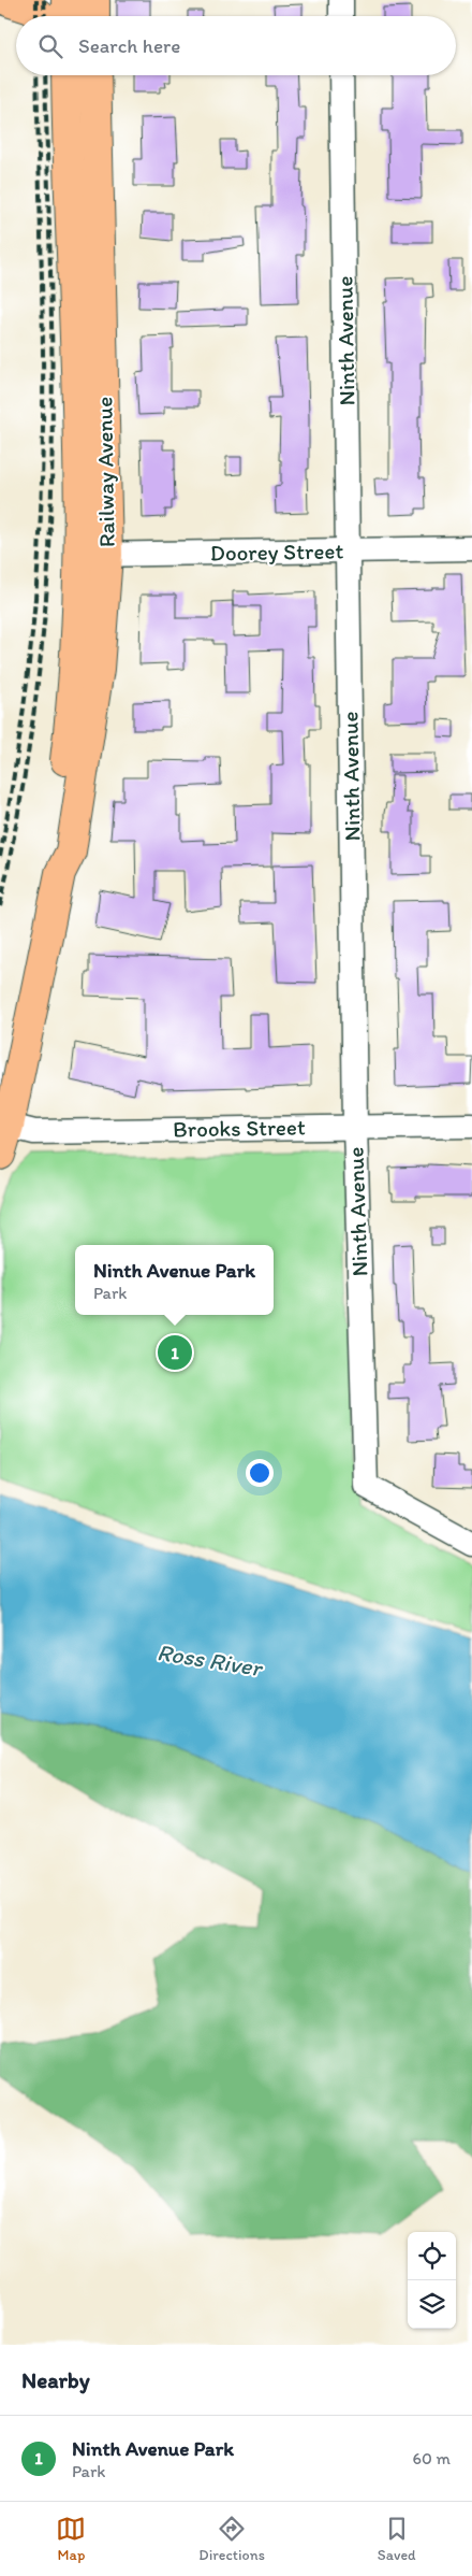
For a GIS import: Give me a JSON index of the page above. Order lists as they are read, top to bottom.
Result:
{
  "streets": {
    "main road": ["Railway Avenue"],
    "street": ["Ninth Avenue", "Doorey Street", "Brooks Street"]
  },
  "crossings": [
    ["Ninth Avenue", "Doorey Street"],
    ["Ninth Avenue", "Brooks Street"],
    ["Railway Avenue", "Doorey Street"],
    ["Railway Avenue", "Brooks Street"]
  ],
  "water": ["Ross River"],
  "page": {
    "search": "Search here",
    "popup": ["Ninth Avenue Park", "Park"],
    "pins": "1",
    "heading": "Nearby",
    "list": [
      {
        "mark": "1",
        "name": "Ninth Avenue Park",
        "note": "Park",
        "value": "60 m"
      }
    ],
    "nav": ["Map", "Directions", "Saved"]
  }
}
